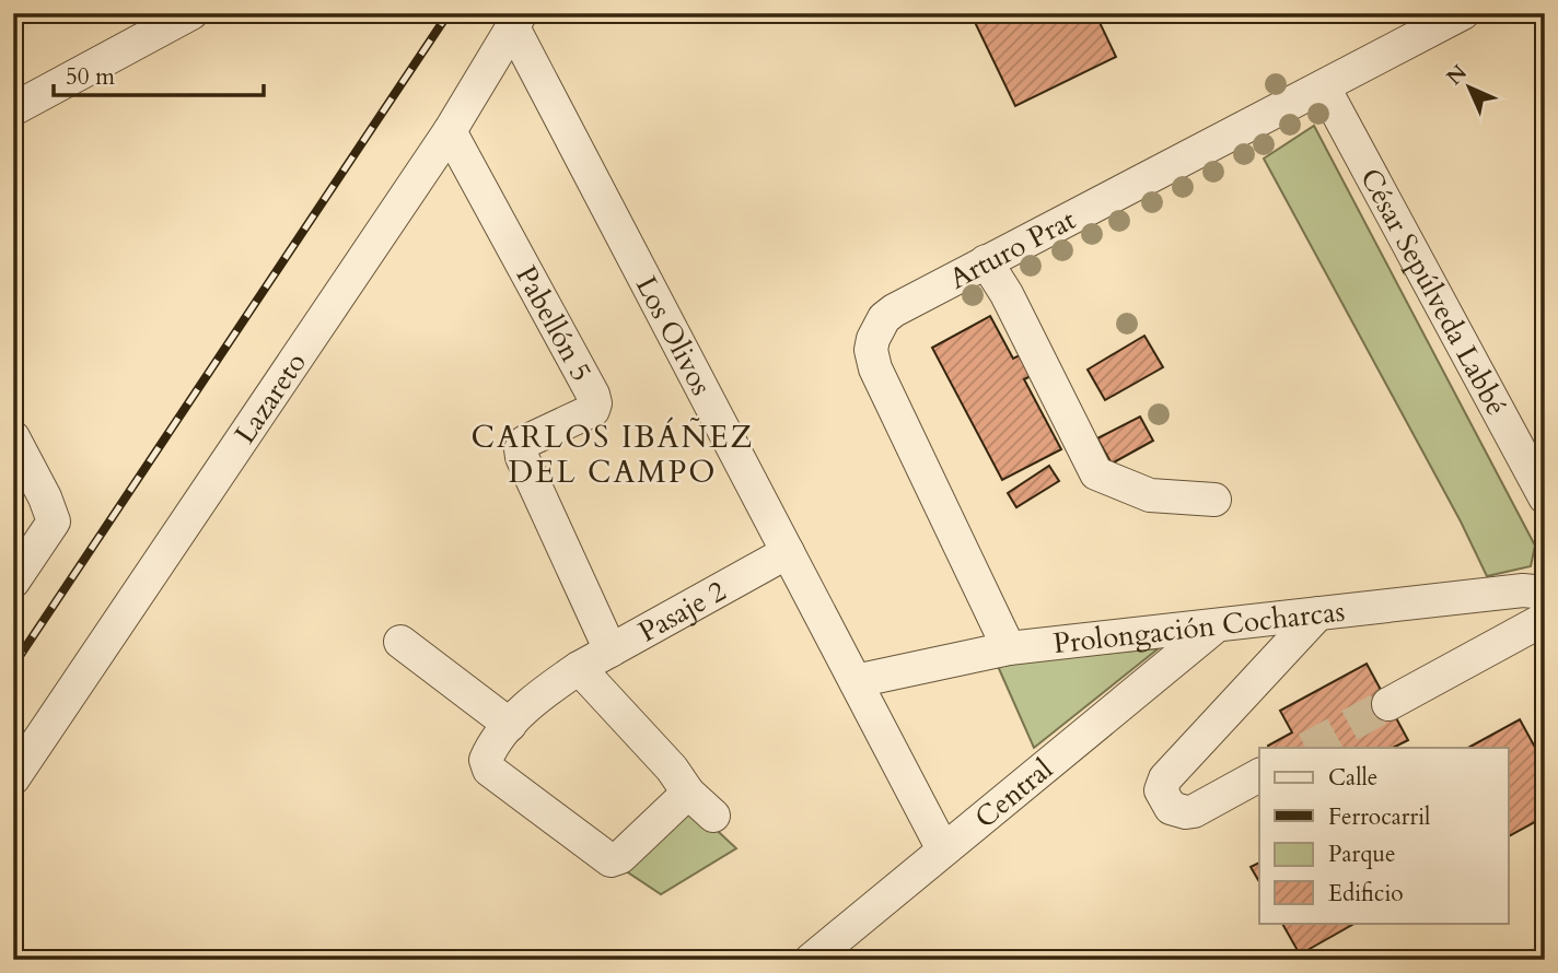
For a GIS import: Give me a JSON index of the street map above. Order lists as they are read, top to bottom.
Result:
{
  "streets": {
    "street": [
      "Arturo Prat",
      "César Sepúlveda Labbé",
      "Pabellón 5",
      "Los Olivos",
      "Lazareto",
      "Pasaje 2",
      "Prolongación Cocharcas",
      "Central"
    ]
  },
  "crossings": [
    ["Arturo Prat", "César Sepúlveda Labbé"],
    ["Arturo Prat", "Prolongación Cocharcas"],
    ["Pabellón 5", "Lazareto"],
    ["Pabellón 5", "Pasaje 2"],
    ["Los Olivos", "Lazareto"],
    ["Los Olivos", "Pasaje 2"],
    ["Los Olivos", "Prolongación Cocharcas"],
    ["Los Olivos", "Central"],
    ["Prolongación Cocharcas", "Central"]
  ],
  "districts": ["CARLOS IBÁÑEZ DEL CAMPO"],
  "legend": [
    "Calle",
    "Ferrocarril",
    "Parque",
    "Edificio"
  ],
  "scale_bar": "50 m",
  "north": "top left"
}
